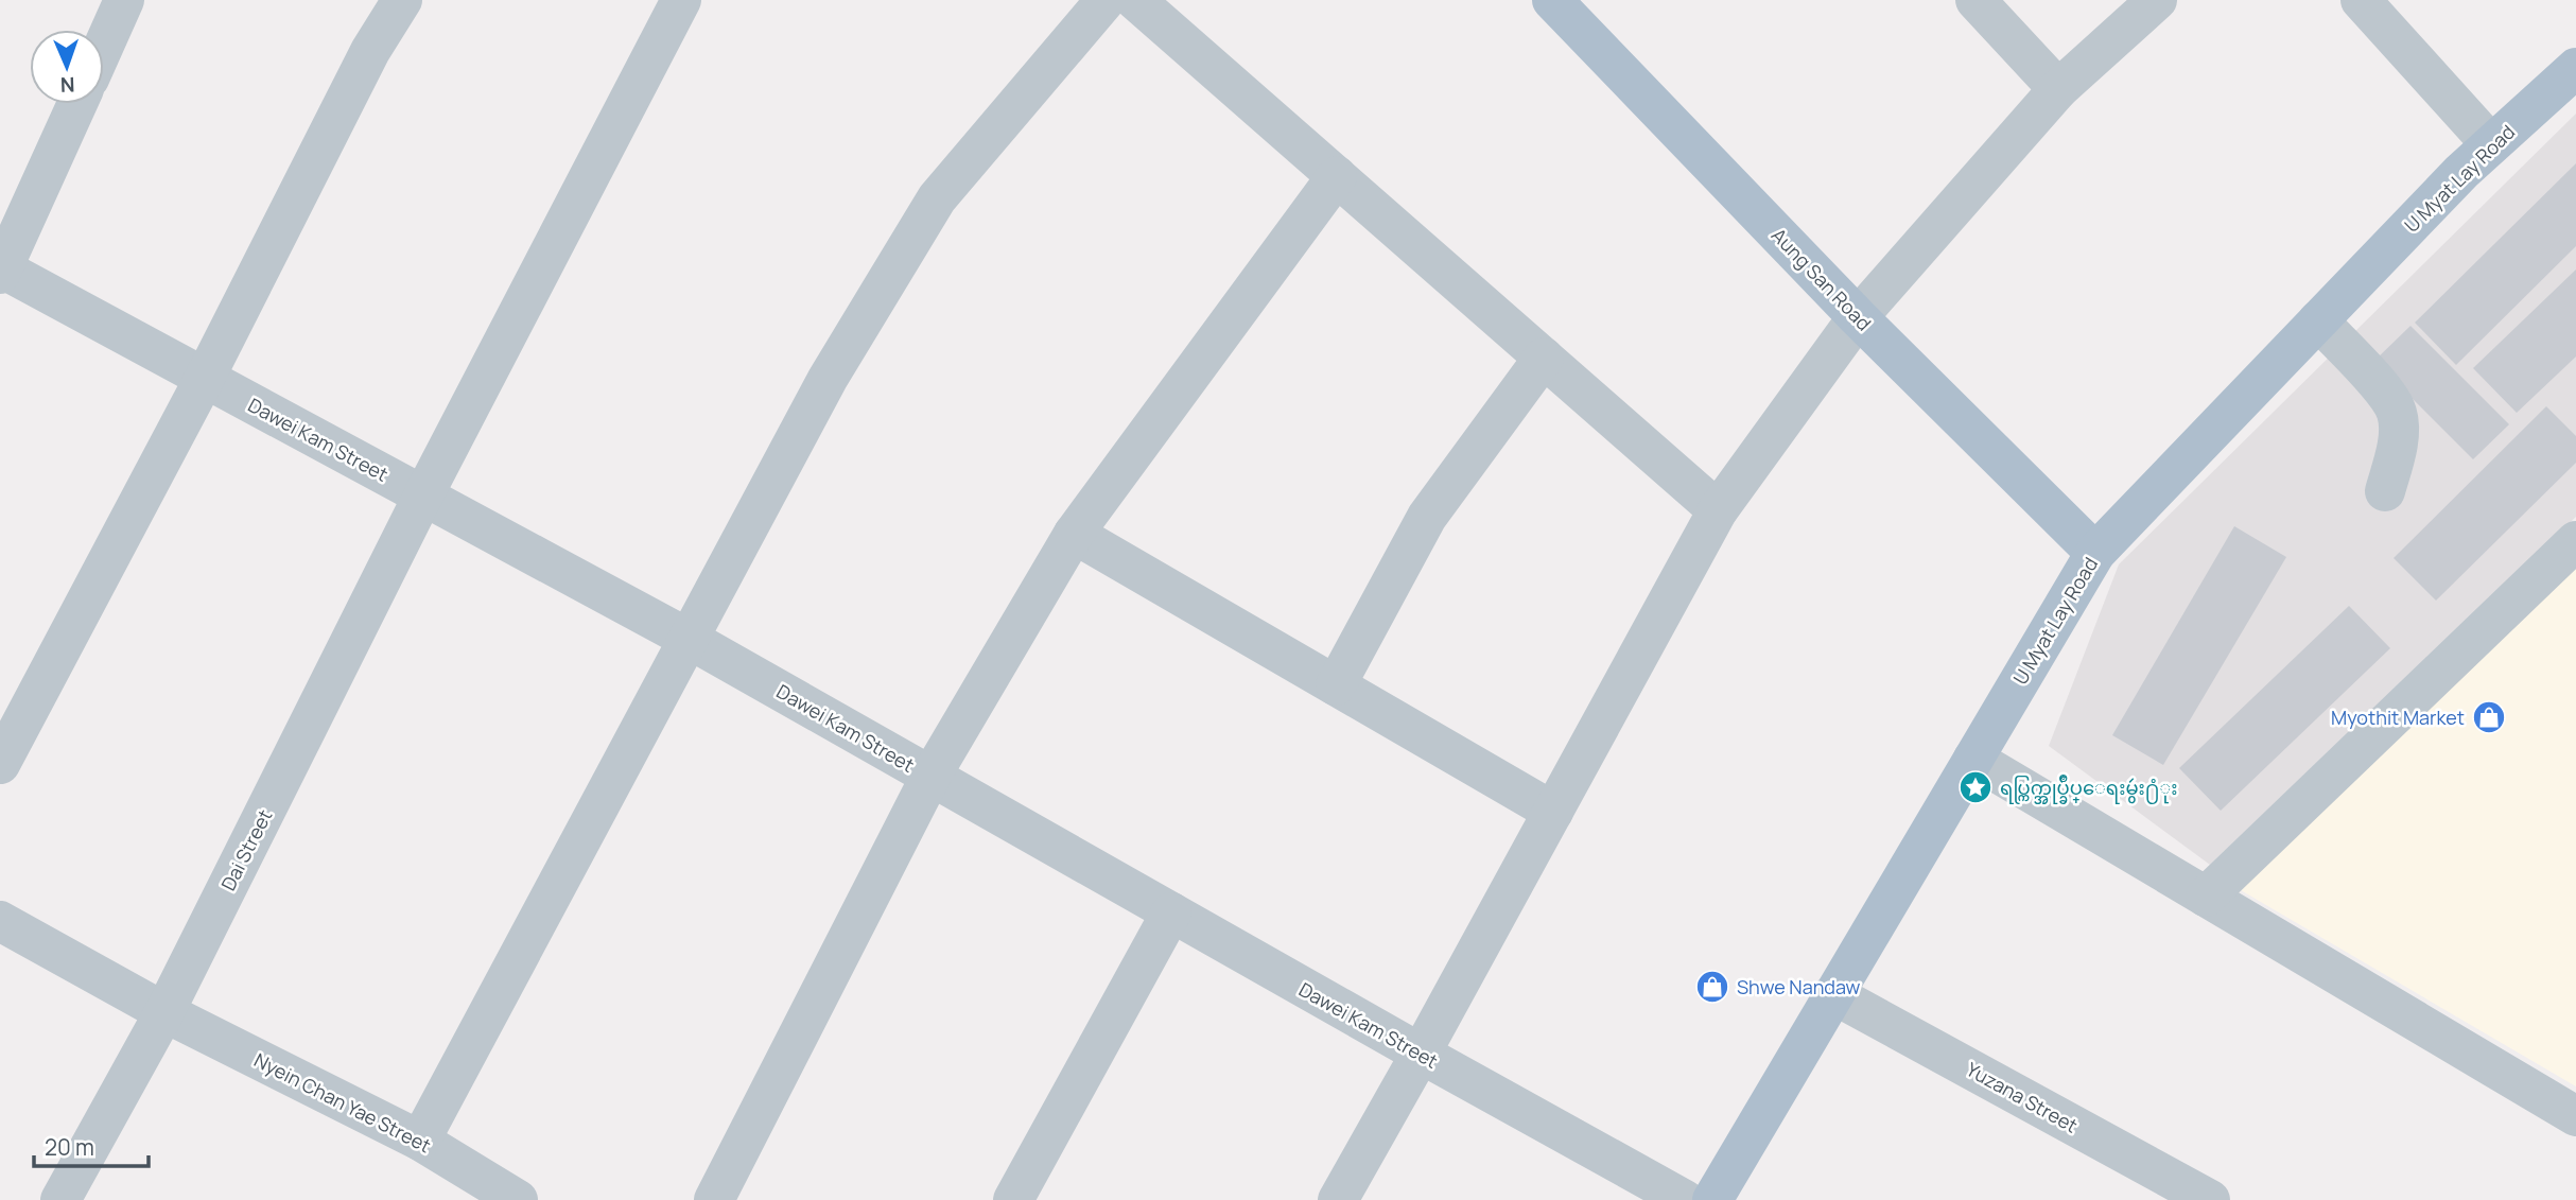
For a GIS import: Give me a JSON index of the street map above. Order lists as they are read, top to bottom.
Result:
{
  "streets": {
    "main road": ["U Myat Lay Road", "Aung San Road"],
    "street": [
      "Dawei Kam Street",
      "Dai Street",
      "Yuzana Street",
      "Nyein Chan Yae Street"
    ]
  },
  "crossings": [
    ["U Myat Lay Road", "Aung San Road"],
    ["U Myat Lay Road", "Yuzana Street"],
    ["Dawei Kam Street", "Dai Street"],
    ["Dai Street", "Nyein Chan Yae Street"]
  ],
  "places": {
    "shop": ["Myothit Market", "Shwe Nandaw"],
    "place": ["ရပ္ကြက္အုပ္ခ်ဳပ္ေရးမွဴး႐ံုး"]
  },
  "scale_bar": "20 m",
  "north": "bottom"
}
